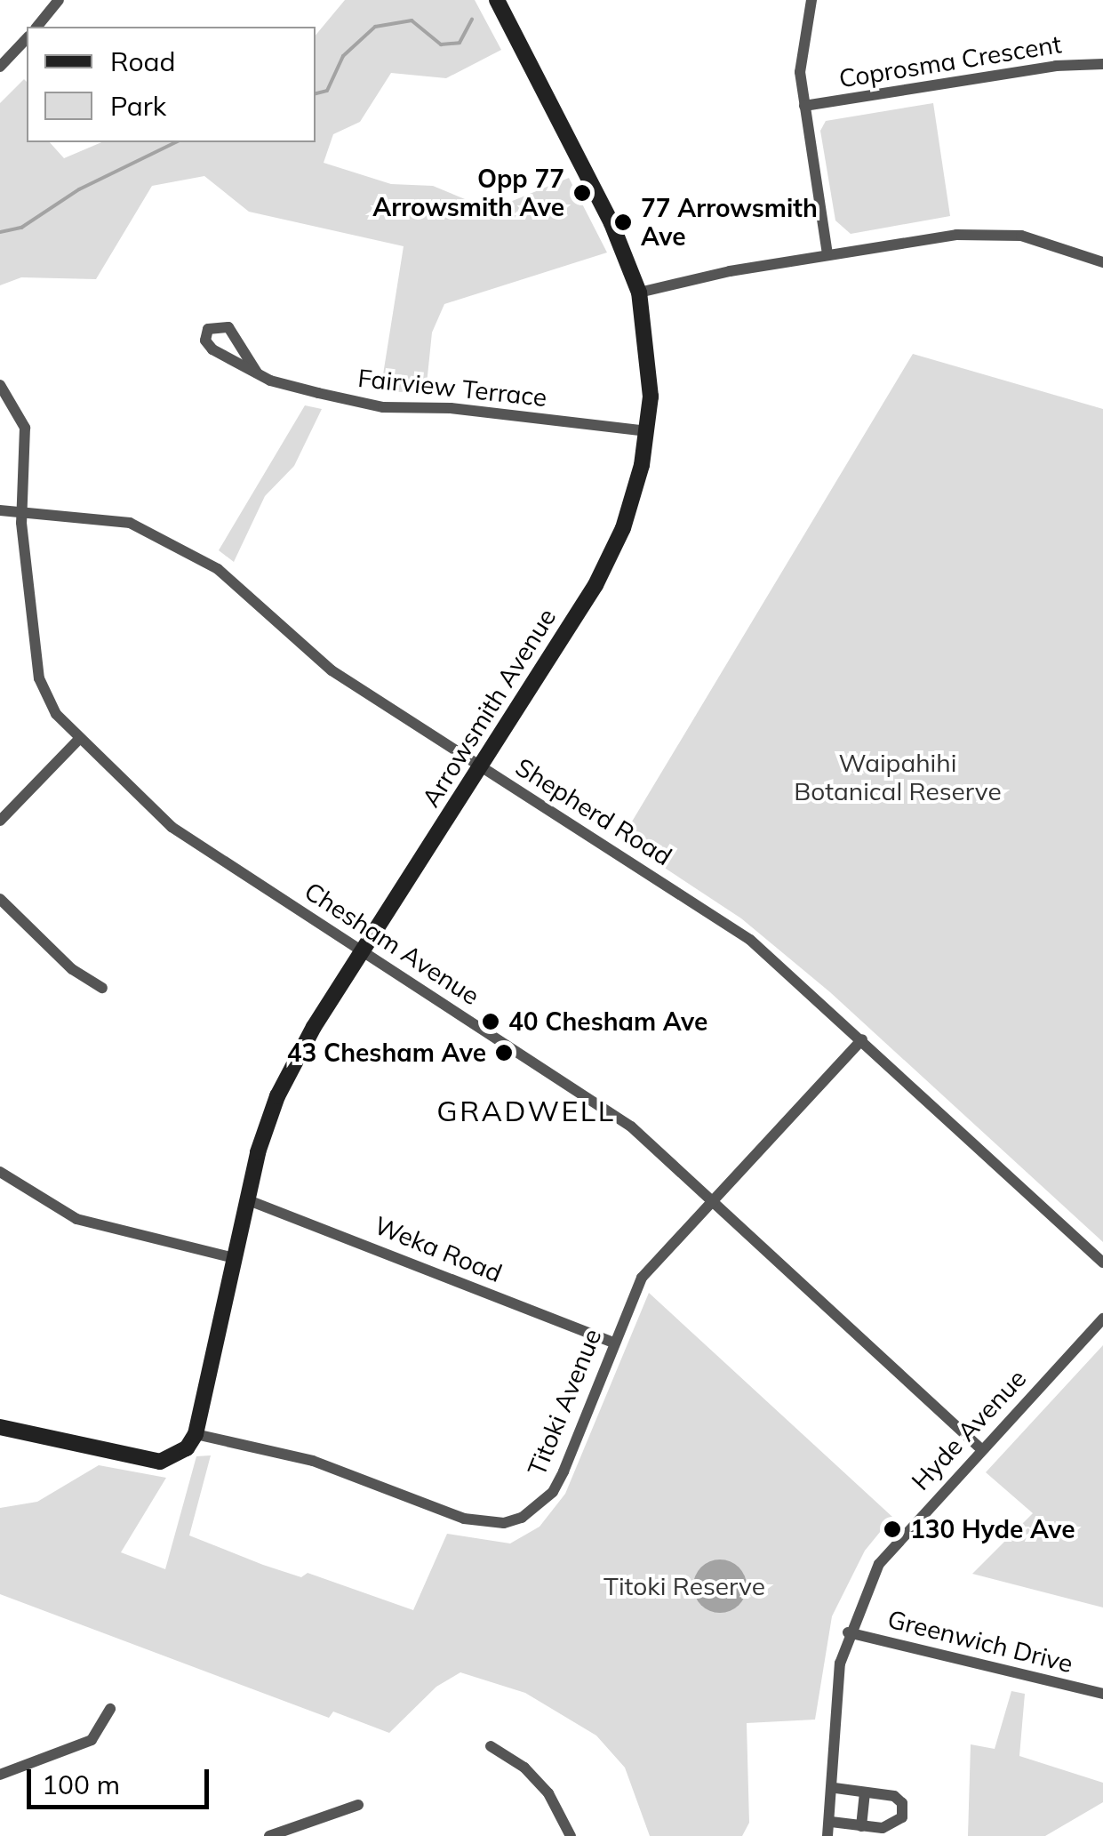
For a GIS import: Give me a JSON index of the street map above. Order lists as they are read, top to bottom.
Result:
{
  "streets": {
    "street": [
      "Coprosma Crescent",
      "Fairview Terrace",
      "Arrowsmith Avenue",
      "Shepherd Road",
      "Chesham Avenue",
      "Weka Road",
      "Titoki Avenue",
      "Hyde Avenue",
      "Greenwich Drive"
    ]
  },
  "crossings": [
    ["Fairview Terrace", "Arrowsmith Avenue"],
    ["Arrowsmith Avenue", "Shepherd Road"],
    ["Arrowsmith Avenue", "Chesham Avenue"],
    ["Arrowsmith Avenue", "Weka Road"],
    ["Arrowsmith Avenue", "Titoki Avenue"],
    ["Shepherd Road", "Chesham Avenue"],
    ["Shepherd Road", "Titoki Avenue"],
    ["Chesham Avenue", "Titoki Avenue"],
    ["Chesham Avenue", "Hyde Avenue"],
    ["Weka Road", "Titoki Avenue"],
    ["Hyde Avenue", "Greenwich Drive"]
  ],
  "districts": ["GRADWELL"],
  "parks": ["Waipahihi Botanical Reserve", "Titoki Reserve"],
  "places": [
    "Opp 77 Arrowsmith Ave",
    "77 Arrowsmith Ave",
    "40 Chesham Ave",
    "43 Chesham Ave",
    "130 Hyde Ave"
  ],
  "legend": ["Road", "Park"],
  "scale_bar": "100 m"
}
